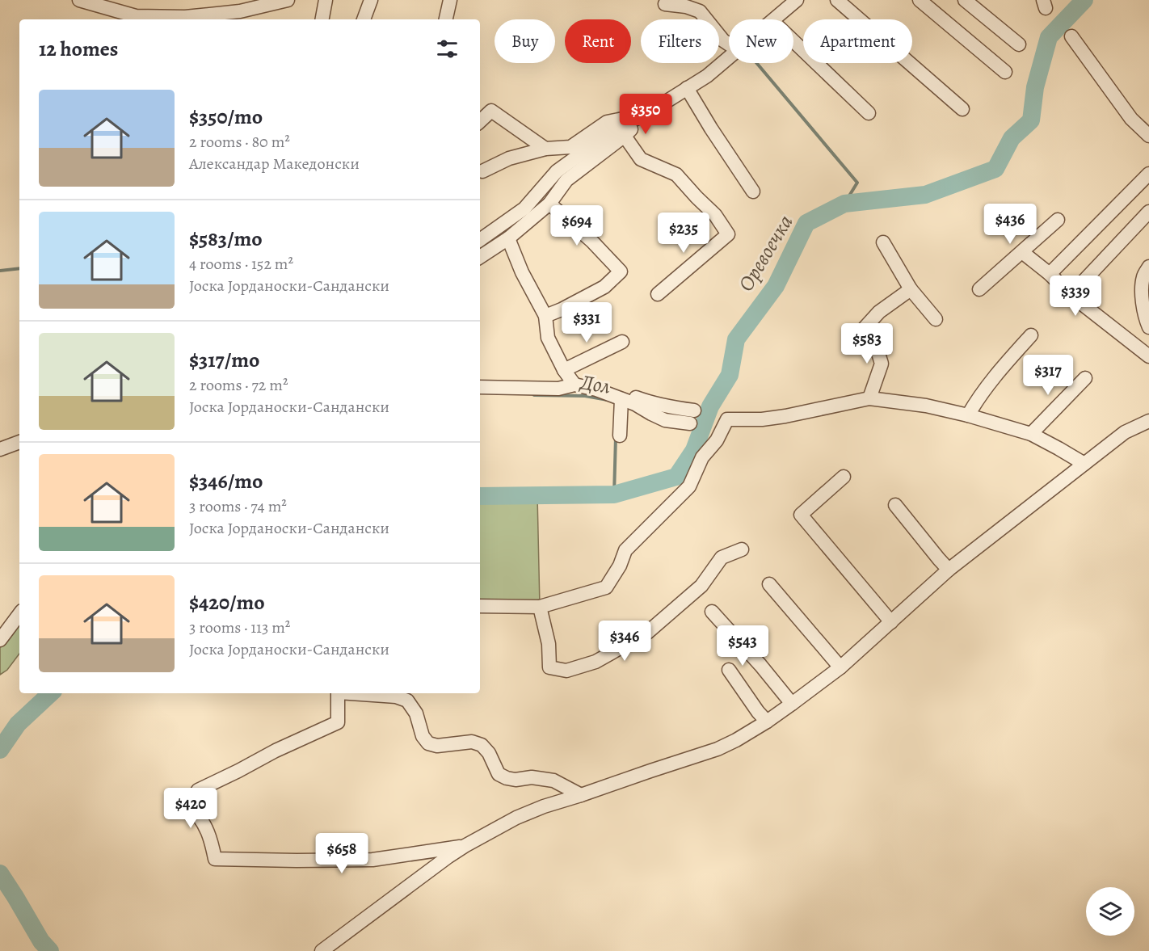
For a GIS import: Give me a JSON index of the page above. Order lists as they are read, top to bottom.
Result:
{
  "water": ["Оревоечка", "Дол"],
  "page": {
    "chip": [
      "Buy",
      "Rent",
      "Filters",
      "New",
      "Apartment"
    ],
    "heading": "12 homes",
    "list": [
      {
        "name": "$350/mo",
        "note": "2 rooms · 80 m² · Александар Македонски"
      },
      {
        "name": "$583/mo",
        "note": "4 rooms · 152 m² · Јоска Јорданоски-Сандански"
      },
      {
        "name": "$317/mo",
        "note": "2 rooms · 72 m² · Јоска Јорданоски-Сандански"
      },
      {
        "name": "$346/mo",
        "note": "3 rooms · 74 m² · Јоска Јорданоски-Сандански"
      },
      {
        "name": "$420/mo",
        "note": "3 rooms · 113 m² · Јоска Јорданоски-Сандански"
      }
    ],
    "price": [
      "$350",
      "$436",
      "$694",
      "$235",
      "$339",
      "$331",
      "$583",
      "$317",
      "$346",
      "$543",
      "$420",
      "$658"
    ]
  }
}
